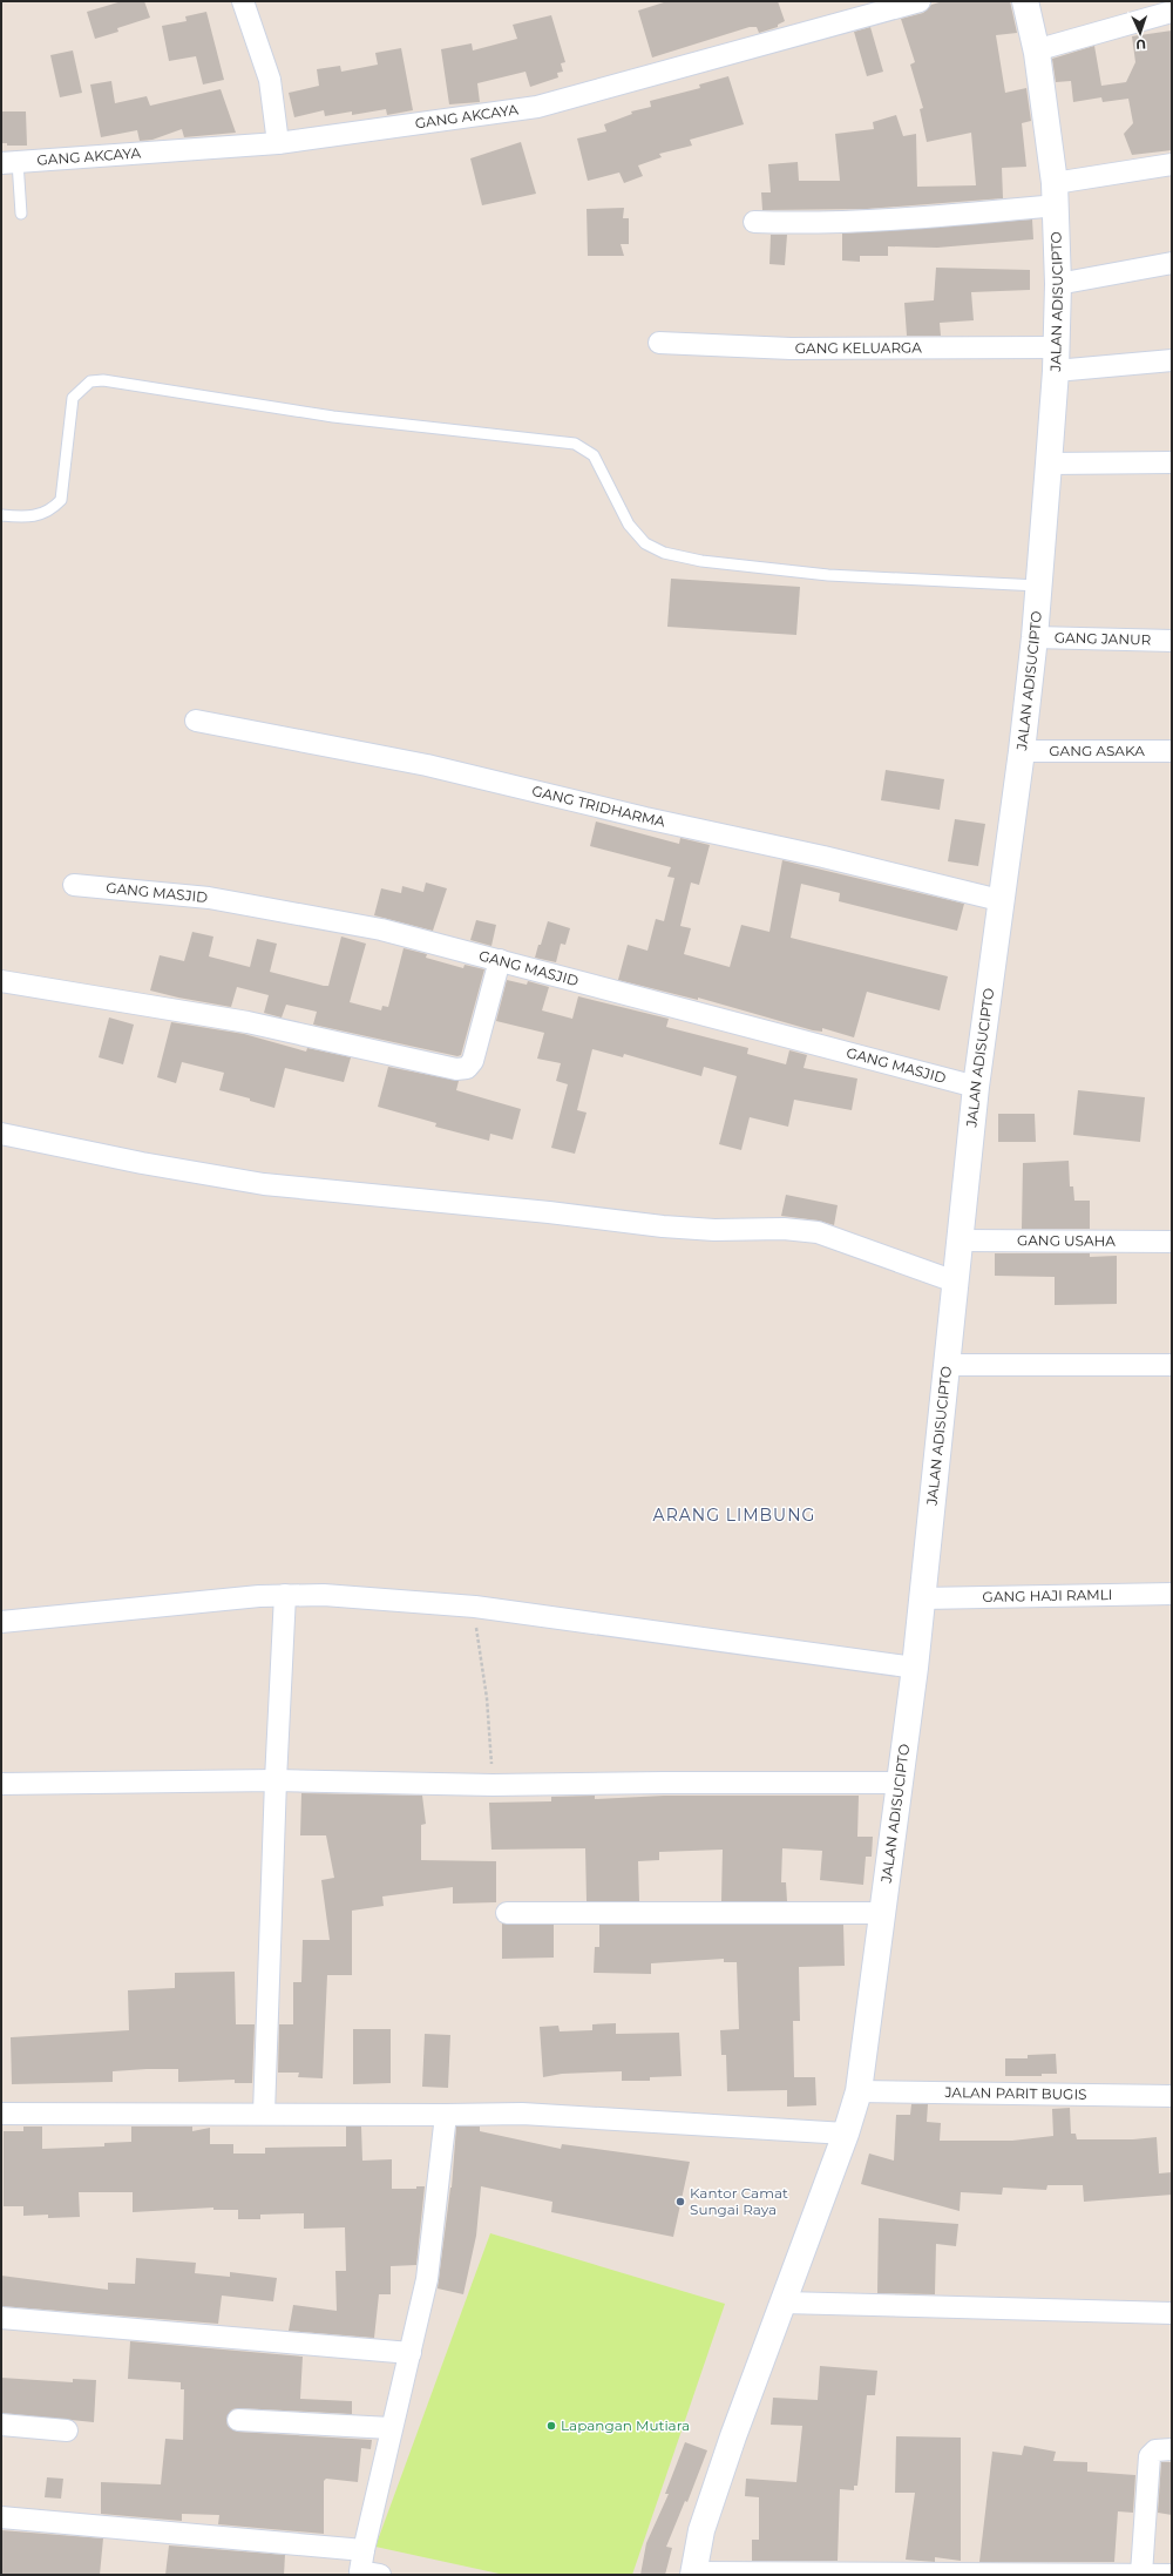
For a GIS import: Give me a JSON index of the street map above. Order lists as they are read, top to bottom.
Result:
{
  "streets": {
    "main road": ["JALAN ADISUCIPTO"],
    "street": [
      "GANG AKCAYA",
      "GANG KELUARGA",
      "GANG JANUR",
      "GANG ASAKA",
      "GANG TRIDHARMA",
      "GANG MASJID",
      "GANG USAHA",
      "GANG HAJI RAMLI",
      "JALAN PARIT BUGIS"
    ]
  },
  "crossings": [
    ["JALAN ADISUCIPTO", "GANG KELUARGA"],
    ["JALAN ADISUCIPTO", "GANG JANUR"],
    ["JALAN ADISUCIPTO", "GANG ASAKA"],
    ["JALAN ADISUCIPTO", "GANG TRIDHARMA"],
    ["JALAN ADISUCIPTO", "GANG MASJID"],
    ["JALAN ADISUCIPTO", "GANG USAHA"],
    ["JALAN ADISUCIPTO", "GANG HAJI RAMLI"],
    ["JALAN ADISUCIPTO", "JALAN PARIT BUGIS"]
  ],
  "districts": ["ARANG LIMBUNG"],
  "places": ["Kantor Camat Sungai Raya", "Lapangan Mutiara"],
  "north": "bottom"
}
